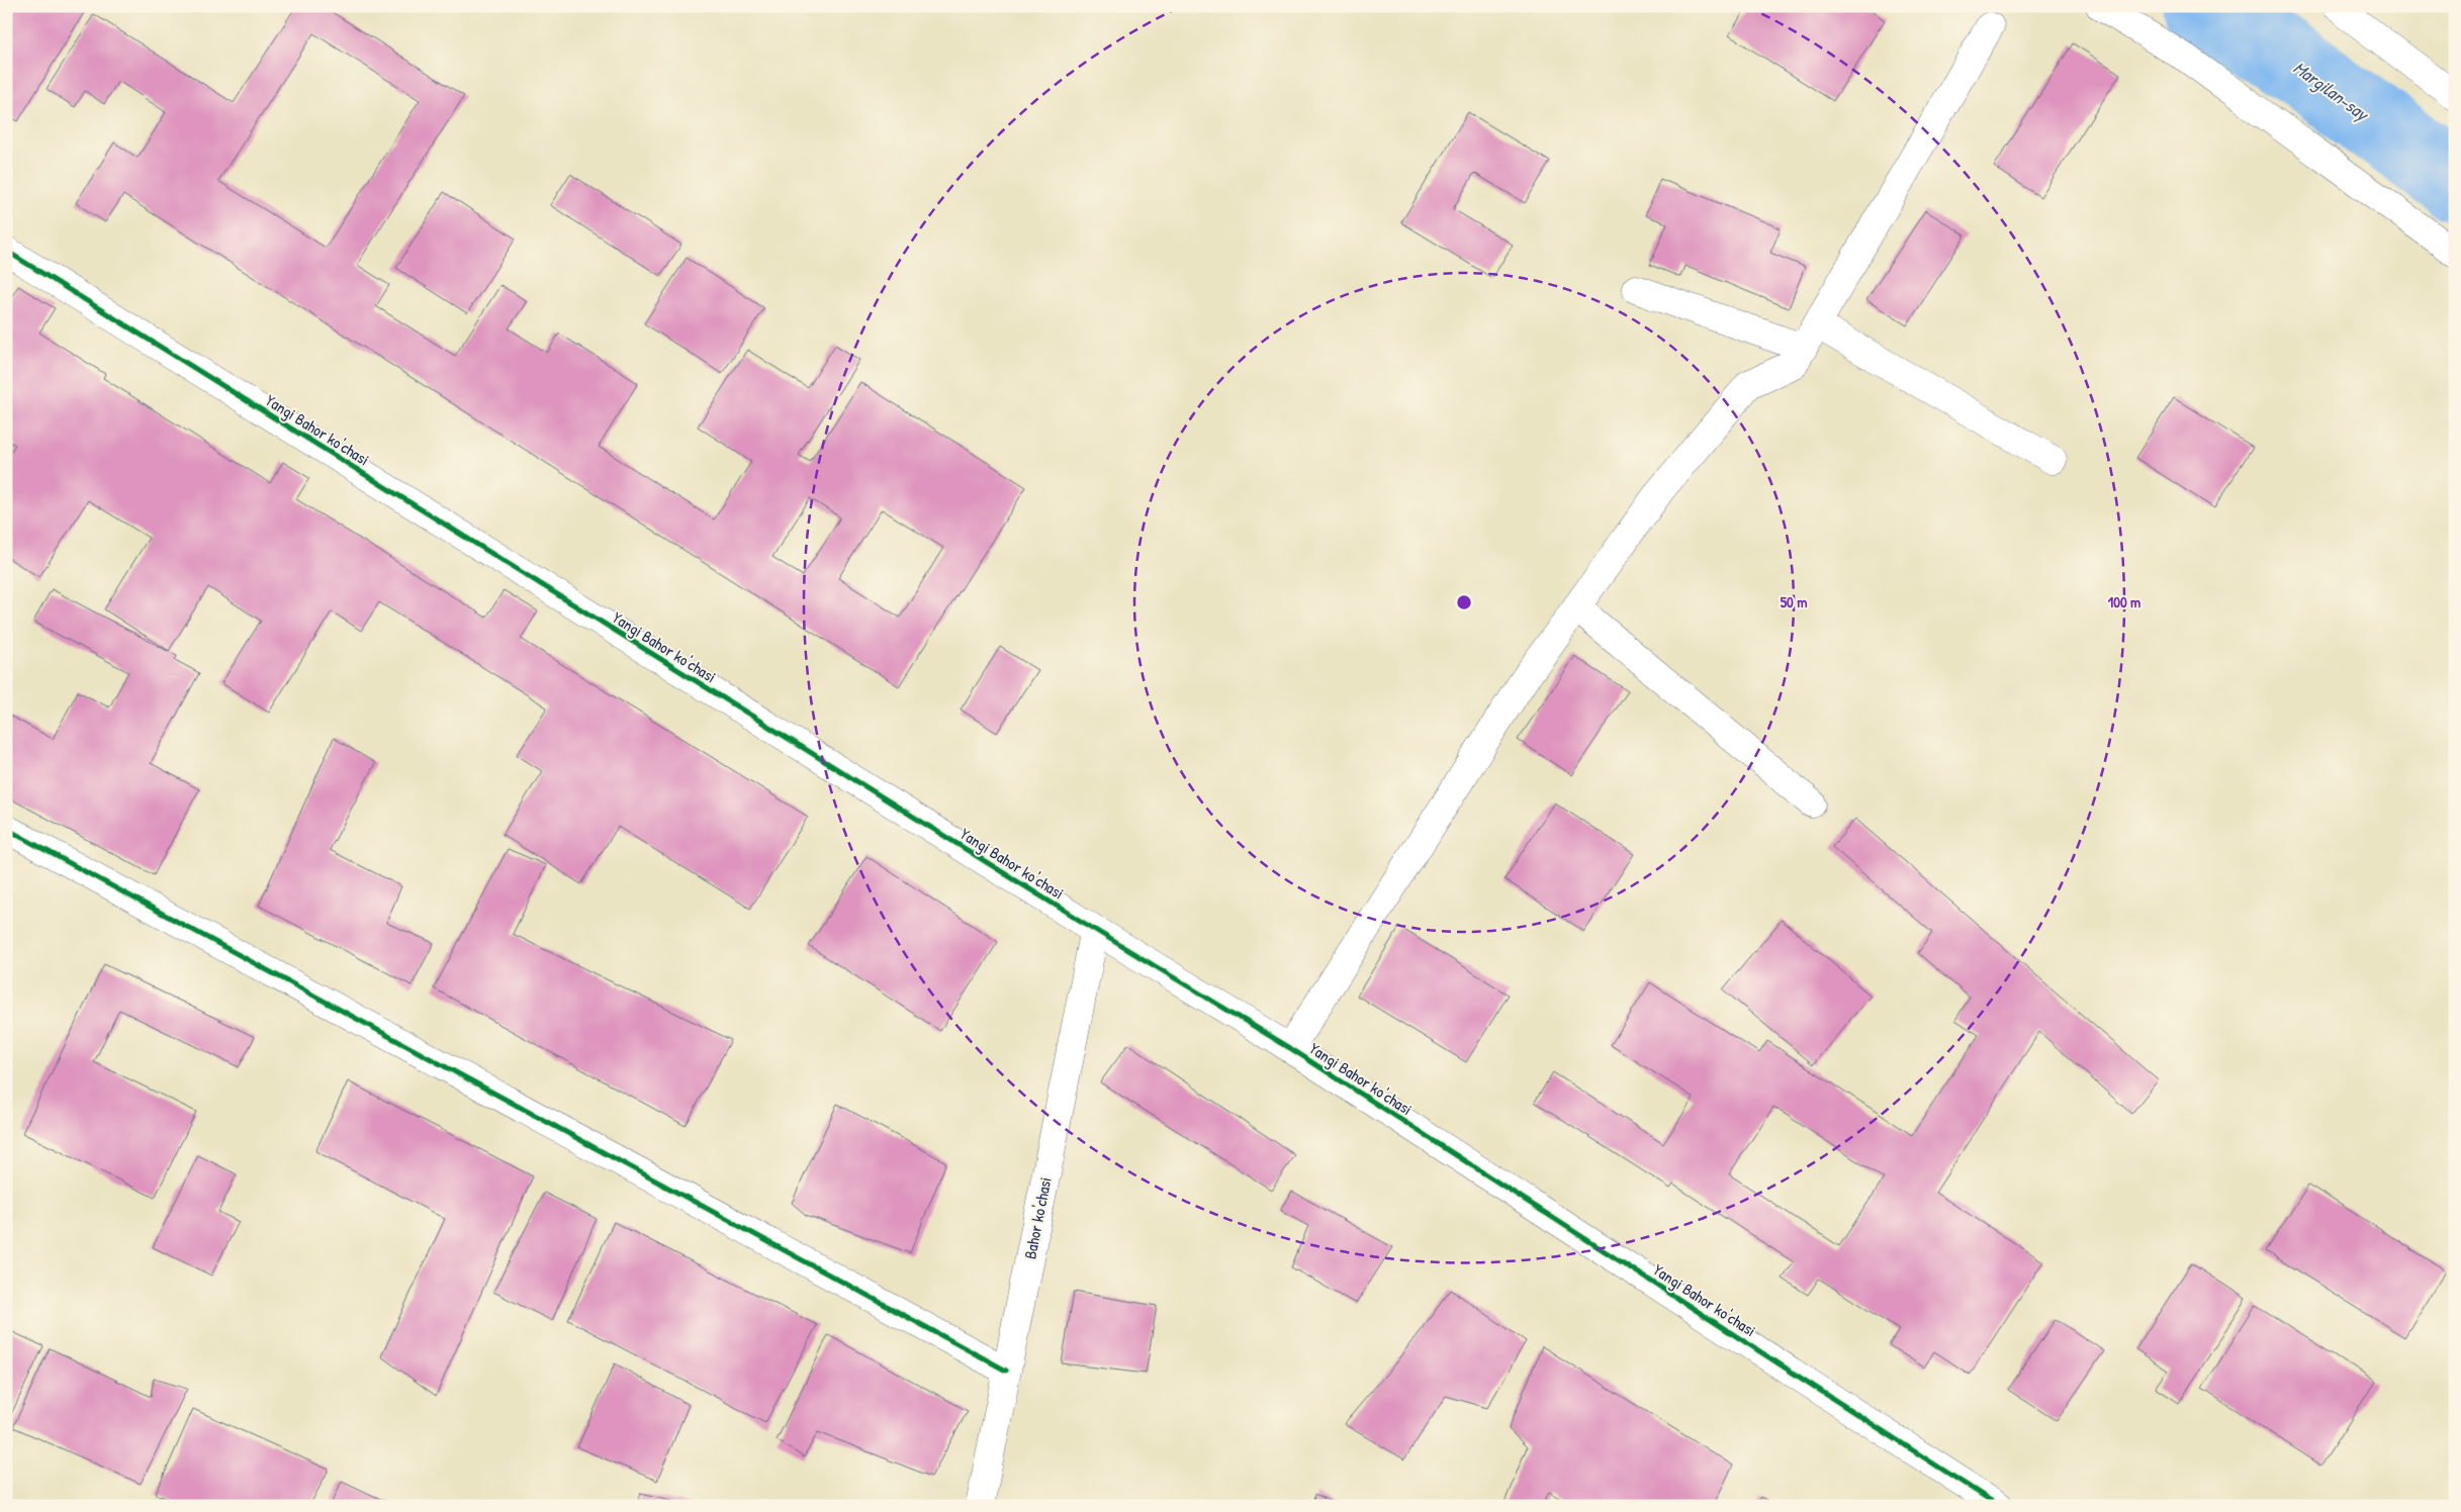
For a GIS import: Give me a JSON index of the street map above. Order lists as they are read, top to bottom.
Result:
{
  "streets": {
    "street": ["Yangi Bahor ko'chasi", "Bahor ko'chasi"]
  },
  "crossings": [
    ["Yangi Bahor ko'chasi", "Bahor ko'chasi"]
  ],
  "water": ["Margilan-say"],
  "rings": ["50 m", "100 m"]
}
